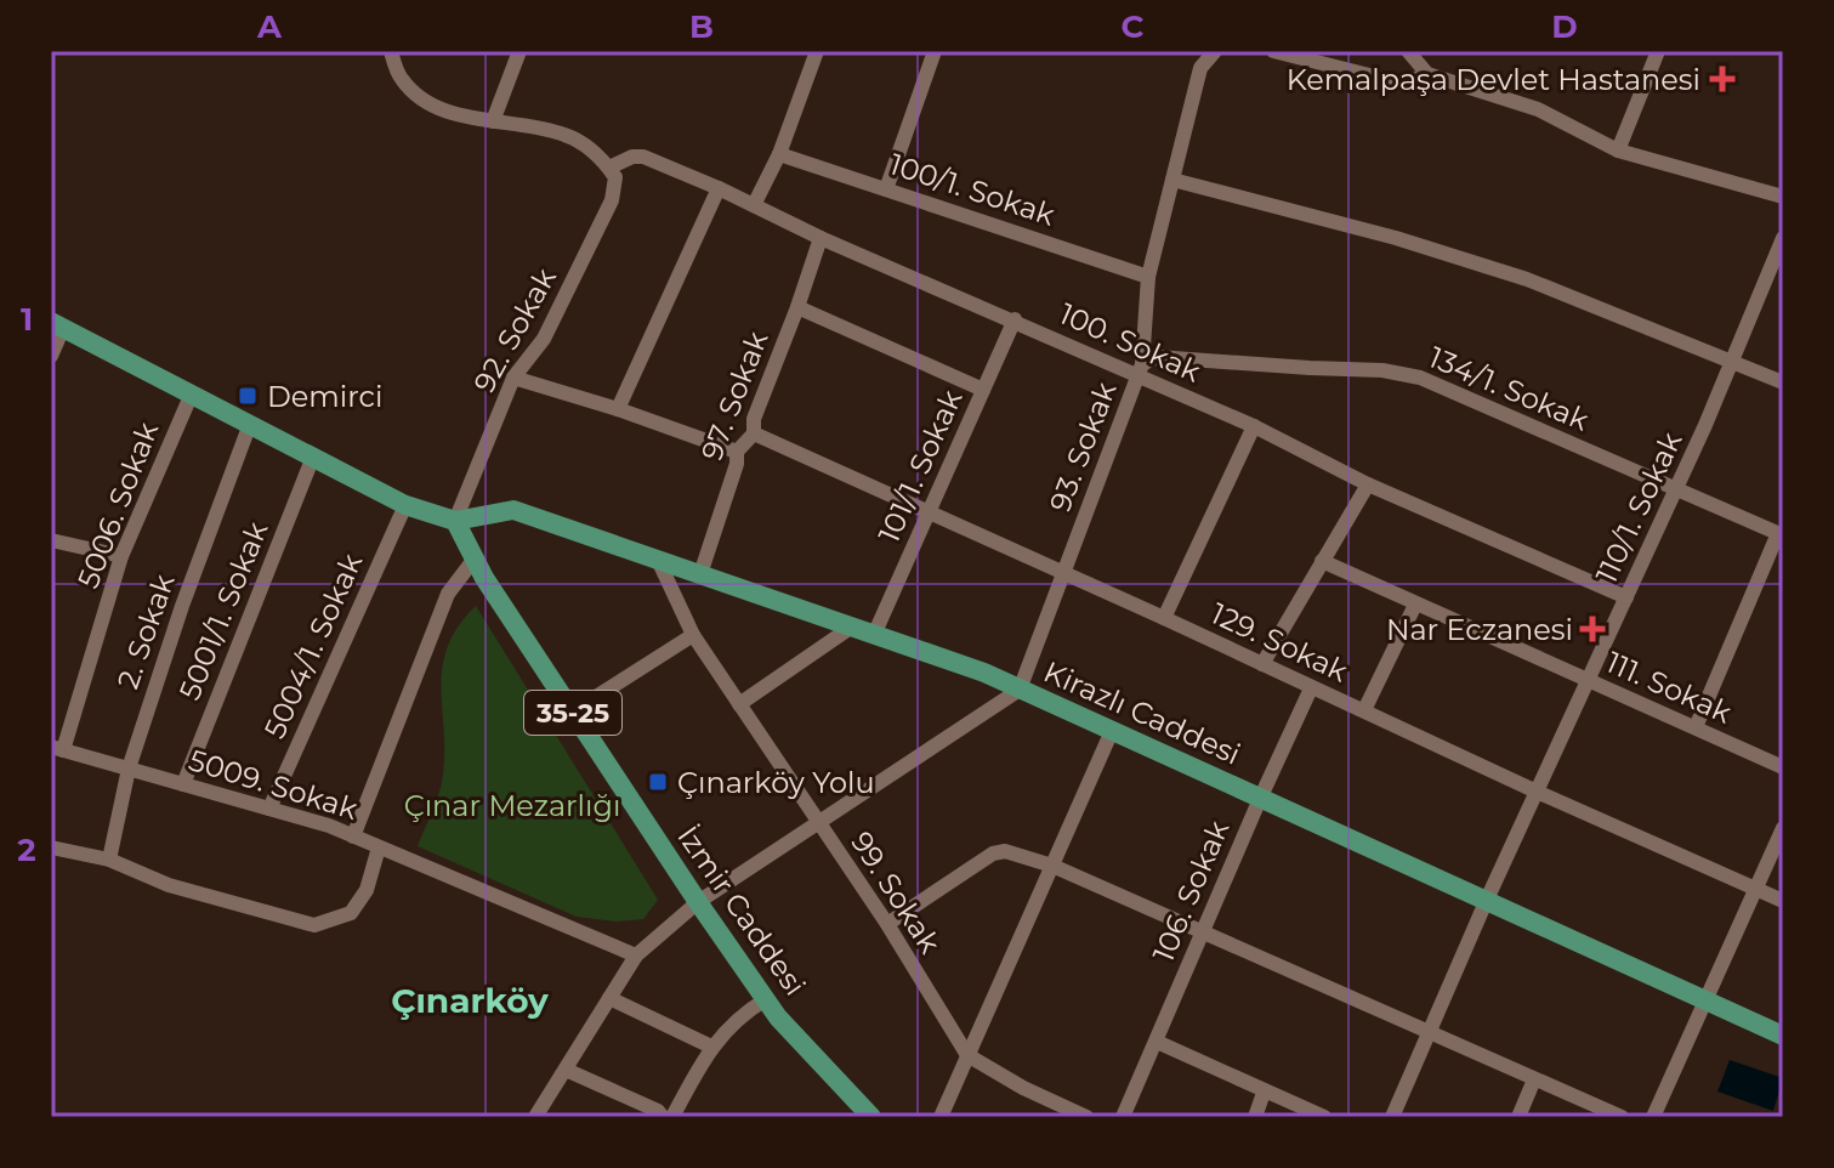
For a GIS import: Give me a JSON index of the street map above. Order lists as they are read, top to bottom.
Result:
{
  "streets": {
    "main road": ["35-25", "Kirazlı Caddesi", "İzmir Caddesi"],
    "street": [
      "100/1. Sokak",
      "92. Sokak",
      "100. Sokak",
      "134/1. Sokak",
      "97. Sokak",
      "93. Sokak",
      "101/1. Sokak",
      "5006. Sokak",
      "110/1. Sokak",
      "5001/1. Sokak",
      "2. Sokak",
      "129. Sokak",
      "5004/1. Sokak",
      "111. Sokak",
      "5009. Sokak",
      "106. Sokak",
      "99. Sokak"
    ]
  },
  "crossings": [
    ["100/1. Sokak", "93. Sokak"],
    ["92. Sokak", "100. Sokak"],
    ["92. Sokak", "Kirazlı Caddesi"],
    ["92. Sokak", "İzmir Caddesi"],
    ["100. Sokak", "134/1. Sokak"],
    ["100. Sokak", "97. Sokak"],
    ["100. Sokak", "93. Sokak"],
    ["100. Sokak", "101/1. Sokak"],
    ["100. Sokak", "110/1. Sokak"],
    ["134/1. Sokak", "93. Sokak"],
    ["134/1. Sokak", "110/1. Sokak"],
    ["97. Sokak", "129. Sokak"],
    ["97. Sokak", "Kirazlı Caddesi"],
    ["93. Sokak", "129. Sokak"],
    ["93. Sokak", "Kirazlı Caddesi"],
    ["101/1. Sokak", "129. Sokak"],
    ["101/1. Sokak", "Kirazlı Caddesi"],
    ["5006. Sokak", "5009. Sokak"],
    ["110/1. Sokak", "129. Sokak"],
    ["110/1. Sokak", "111. Sokak"],
    ["110/1. Sokak", "Kirazlı Caddesi"],
    ["5001/1. Sokak", "5009. Sokak"],
    ["2. Sokak", "5009. Sokak"],
    ["129. Sokak", "106. Sokak"],
    ["5004/1. Sokak", "5009. Sokak"],
    ["Kirazlı Caddesi", "106. Sokak"],
    ["Kirazlı Caddesi", "99. Sokak"],
    ["Kirazlı Caddesi", "İzmir Caddesi"]
  ],
  "districts": ["Çınarköy"],
  "parks": ["Çınar Mezarlığı"],
  "places": {
    "health": ["Kemalpaşa Devlet Hastanesi", "Nar Eczanesi"],
    "transit": ["Demirci", "Çınarköy Yolu"]
  },
  "grid": {
    "columns": [
      "A",
      "B",
      "C",
      "D"
    ],
    "rows": ["1", "2"]
  }
}
